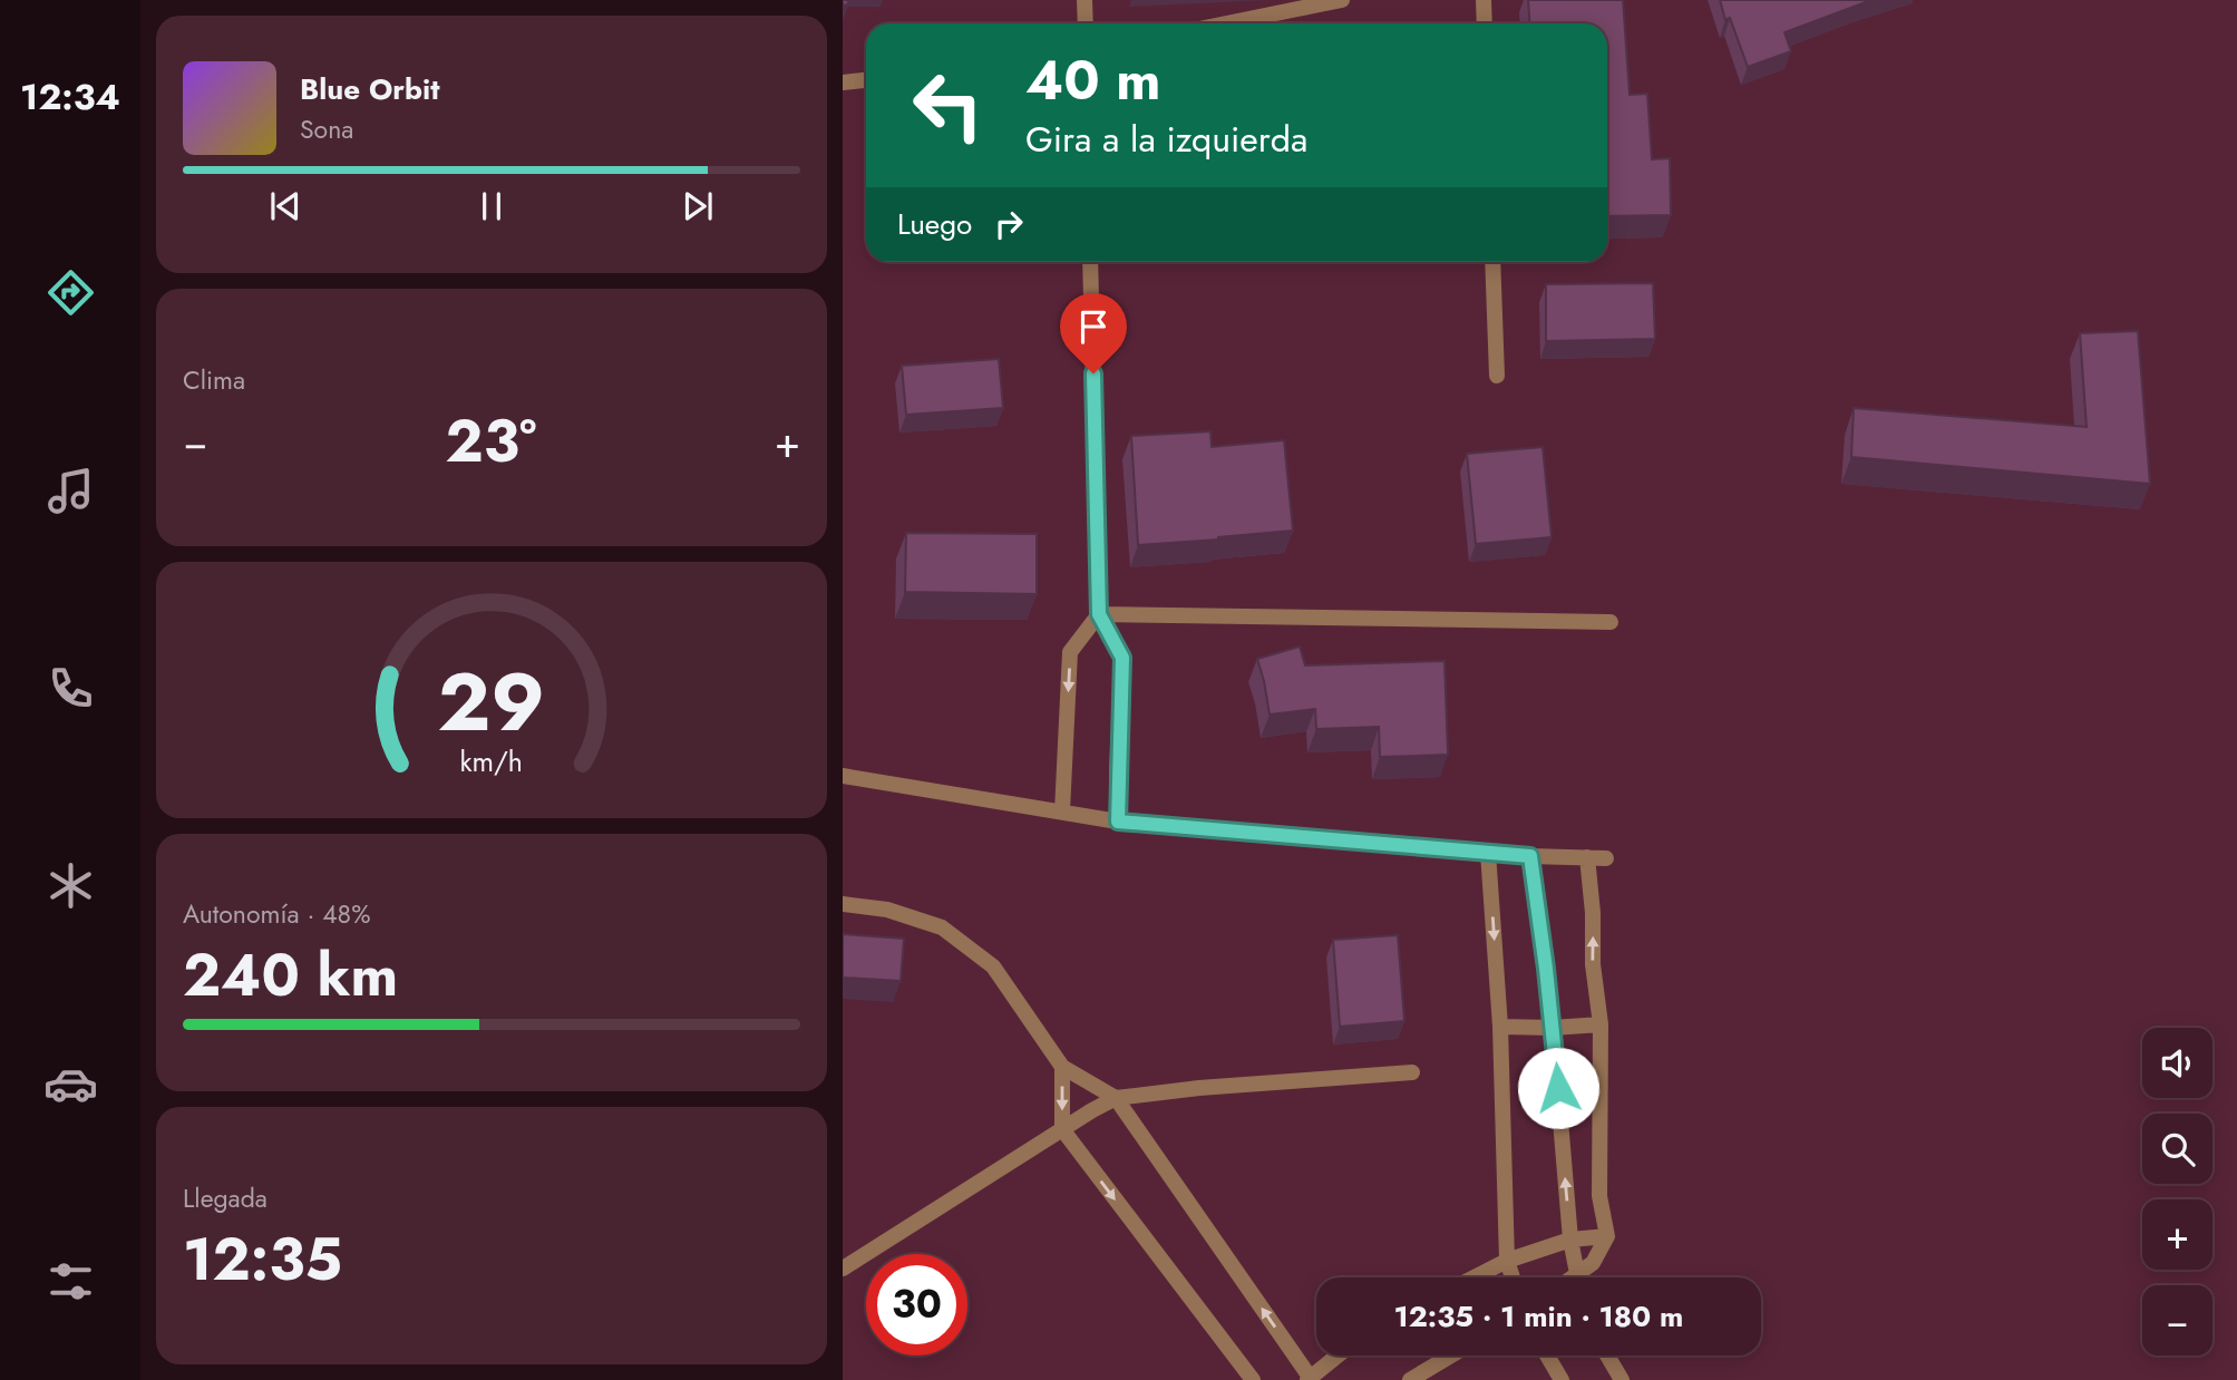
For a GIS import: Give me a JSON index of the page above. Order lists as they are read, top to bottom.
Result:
{
  "page": {
    "tabs": "12:34",
    "turn": ["40 m", "Gira a la izquierda"],
    "song": ["Blue Orbit", "Sona"],
    "then": "Luego",
    "tile": [
      "Clima",
      ["Autonomía · 48%", "240 km"],
      ["Llegada", "12:35"]
    ],
    "heat": ["−", "23°", "+"],
    "map_buttons": ["+", "−"],
    "limit": "30",
    "trip": "12:35 · 1 min · 180 m",
    "gauge": ["29", "km/h"]
  }
}
